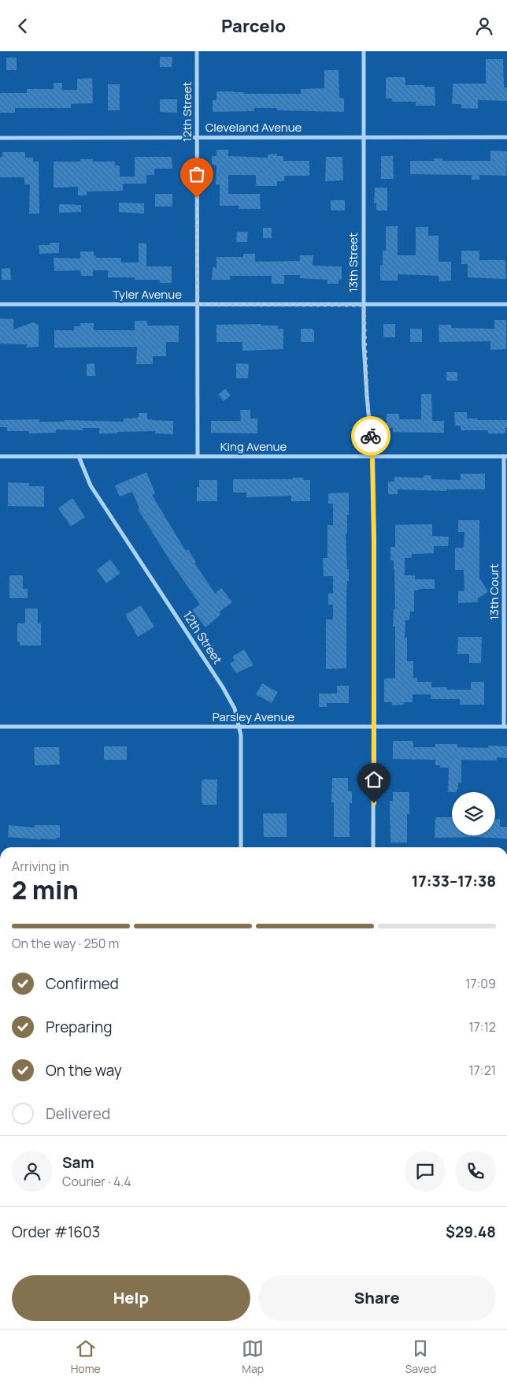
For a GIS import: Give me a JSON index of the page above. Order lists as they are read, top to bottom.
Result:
{
  "streets": {
    "street": [
      "12th Street",
      "Cleveland Avenue",
      "13th Street",
      "Tyler Avenue",
      "King Avenue",
      "13th Court",
      "Parsley Avenue"
    ]
  },
  "crossings": [
    ["12th Street", "Cleveland Avenue"],
    ["12th Street", "Tyler Avenue"],
    ["12th Street", "King Avenue"],
    ["12th Street", "Parsley Avenue"],
    ["Cleveland Avenue", "13th Street"],
    ["13th Street", "Tyler Avenue"],
    ["13th Street", "King Avenue"],
    ["13th Street", "Parsley Avenue"],
    ["King Avenue", "13th Court"],
    ["13th Court", "Parsley Avenue"]
  ],
  "page": {
    "header": "Parcelo",
    "heading": ["2 min", "Arriving in", "17:33–17:38"],
    "panel": [
      "Sam",
      "Courier · 4.4",
      "Order #1603",
      "$29.48"
    ],
    "bar": "On the way · 250 m",
    "list": [
      ["Confirmed", "17:09"],
      ["Preparing", "17:12"],
      ["On the way", "17:21"],
      "Delivered"
    ],
    "buttons": ["Help", "Share"],
    "tabs": ["Home", "Map", "Saved"]
  }
}
